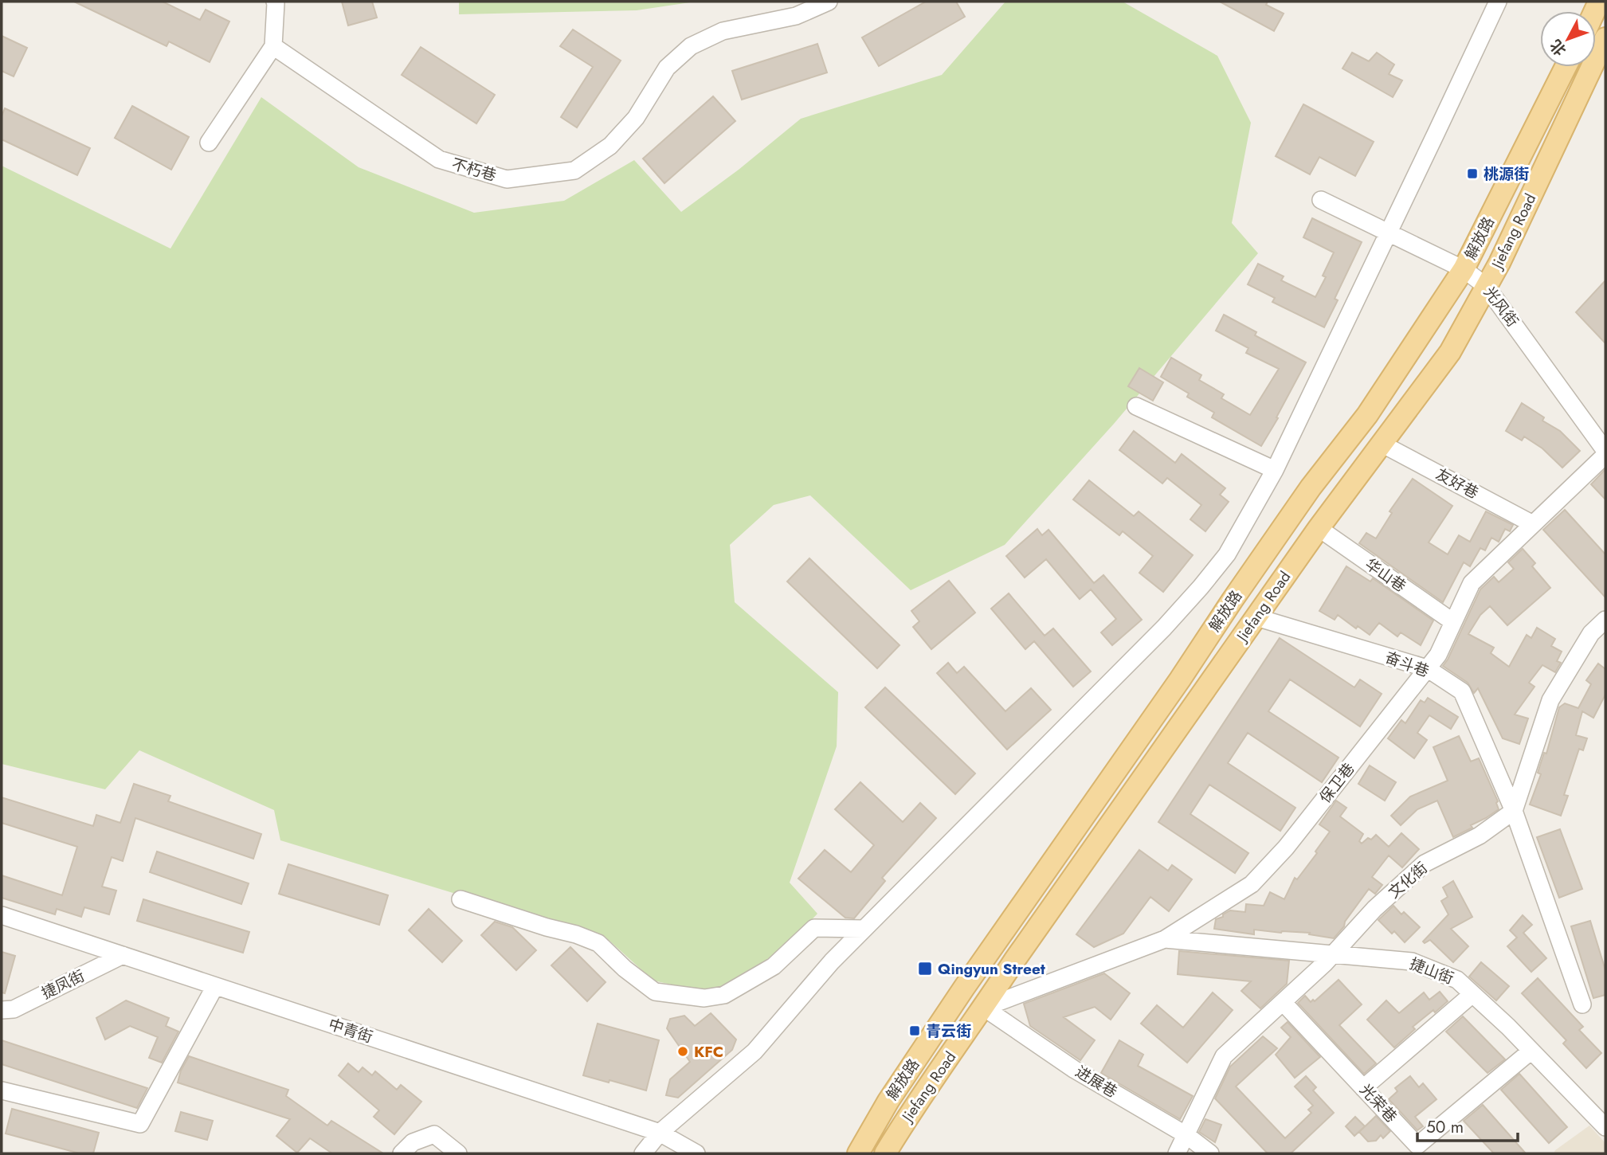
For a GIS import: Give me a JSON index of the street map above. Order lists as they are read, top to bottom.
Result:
{
  "streets": {
    "main road": ["Jiefang Road", "解放路"],
    "street": [
      "不朽巷",
      "光风街",
      "友好巷",
      "华山巷",
      "奋斗巷",
      "保卫巷",
      "文化街",
      "捷山街",
      "捷凤街",
      "中青街",
      "进展巷",
      "光荣巷"
    ]
  },
  "crossings": [
    ["Jiefang Road", "光风街"],
    ["Jiefang Road", "友好巷"],
    ["Jiefang Road", "华山巷"],
    ["Jiefang Road", "奋斗巷"],
    ["Jiefang Road", "保卫巷"],
    ["Jiefang Road", "进展巷"],
    ["解放路", "光风街"],
    ["光风街", "保卫巷"],
    ["友好巷", "保卫巷"],
    ["华山巷", "保卫巷"],
    ["奋斗巷", "保卫巷"],
    ["奋斗巷", "文化街"],
    ["保卫巷", "捷山街"],
    ["保卫巷", "进展巷"],
    ["文化街", "捷山街"],
    ["文化街", "进展巷"],
    ["文化街", "光荣巷"],
    ["捷山街", "光荣巷"],
    ["捷凤街", "中青街"]
  ],
  "places": {
    "transit": ["桃源街", "Qingyun Street", "青云街"],
    "other": ["KFC"]
  },
  "scale_bar": "50 m",
  "north": "bottom left"
}
